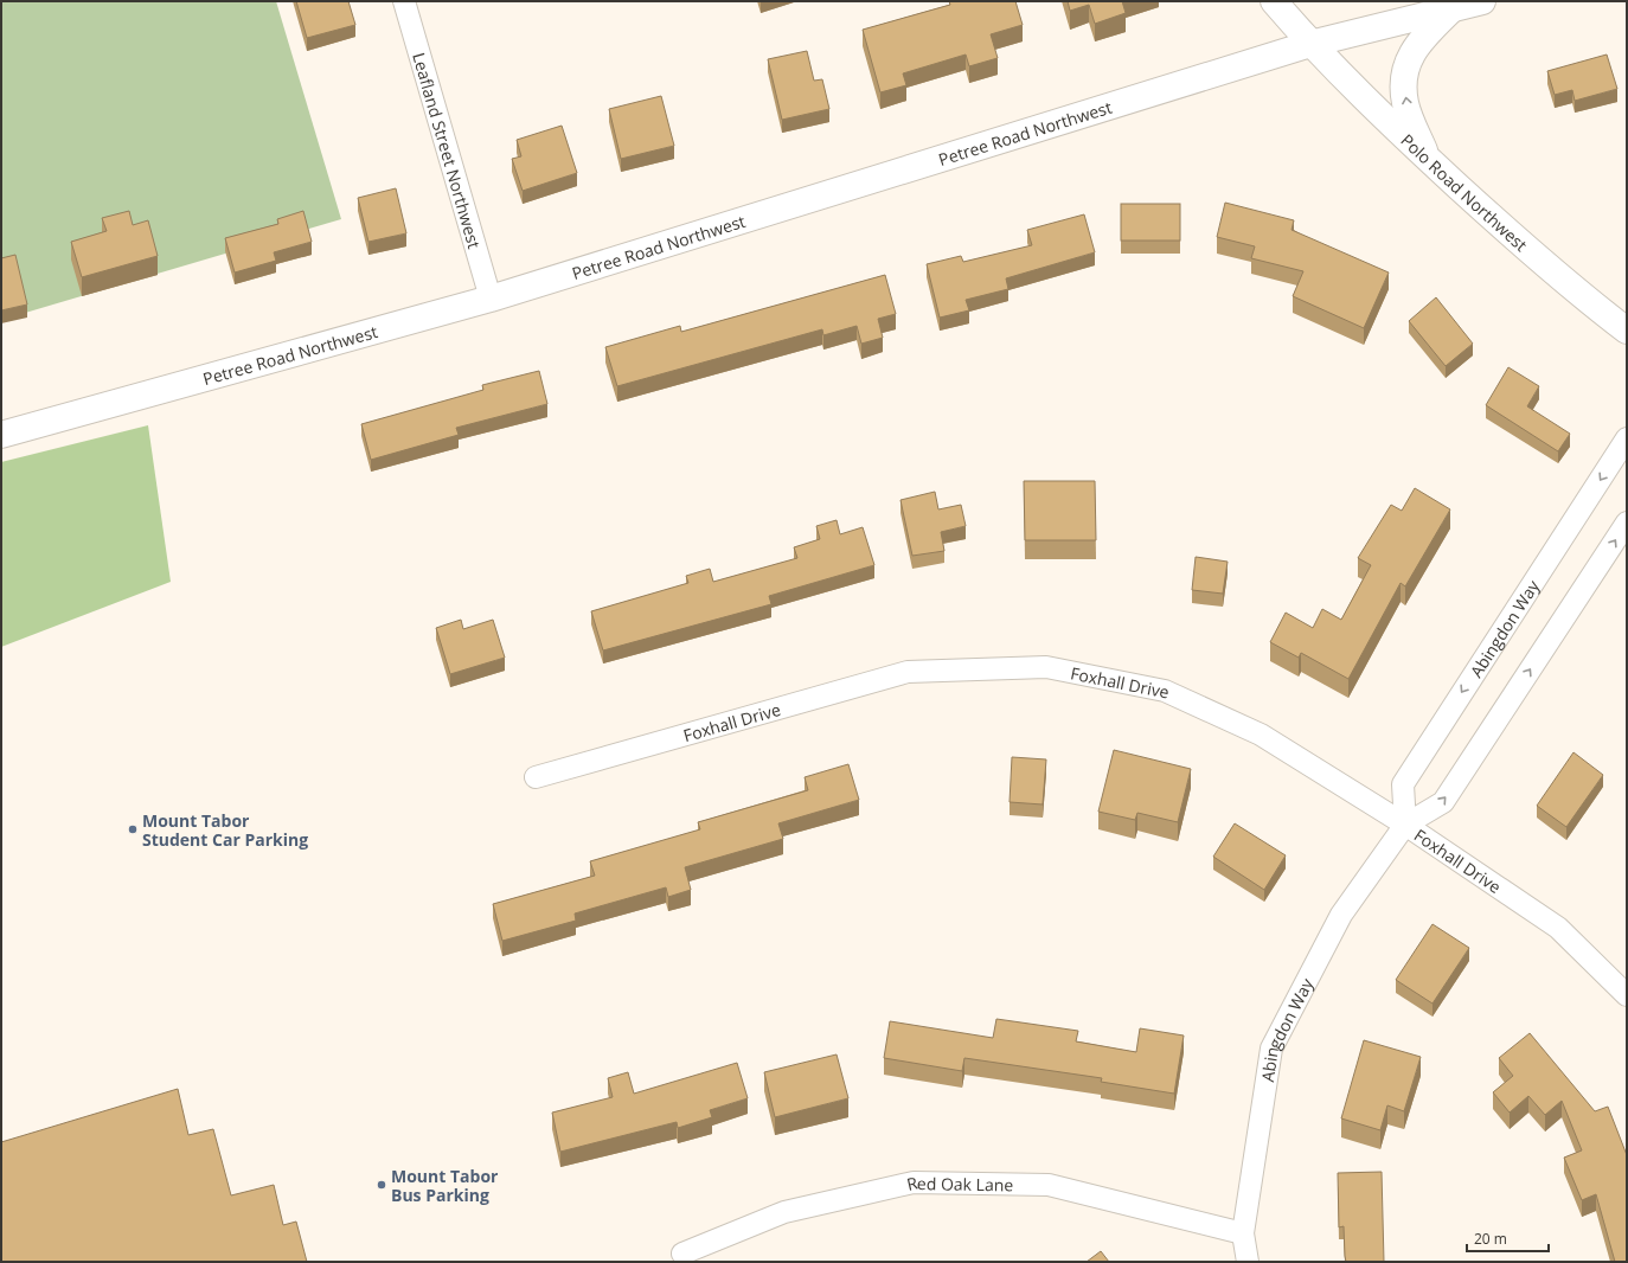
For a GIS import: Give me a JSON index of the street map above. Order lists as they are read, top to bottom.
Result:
{
  "streets": {
    "street": [
      "Petree Road Northwest",
      "Leafland Street Northwest",
      "Polo Road Northwest",
      "Abingdon Way",
      "Foxhall Drive",
      "Red Oak Lane"
    ]
  },
  "crossings": [
    ["Petree Road Northwest", "Leafland Street Northwest"],
    ["Petree Road Northwest", "Polo Road Northwest"],
    ["Abingdon Way", "Foxhall Drive"],
    ["Abingdon Way", "Red Oak Lane"]
  ],
  "places": ["Mount Tabor Student Car Parking", "Mount Tabor Bus Parking"],
  "scale_bar": "20 m"
}
